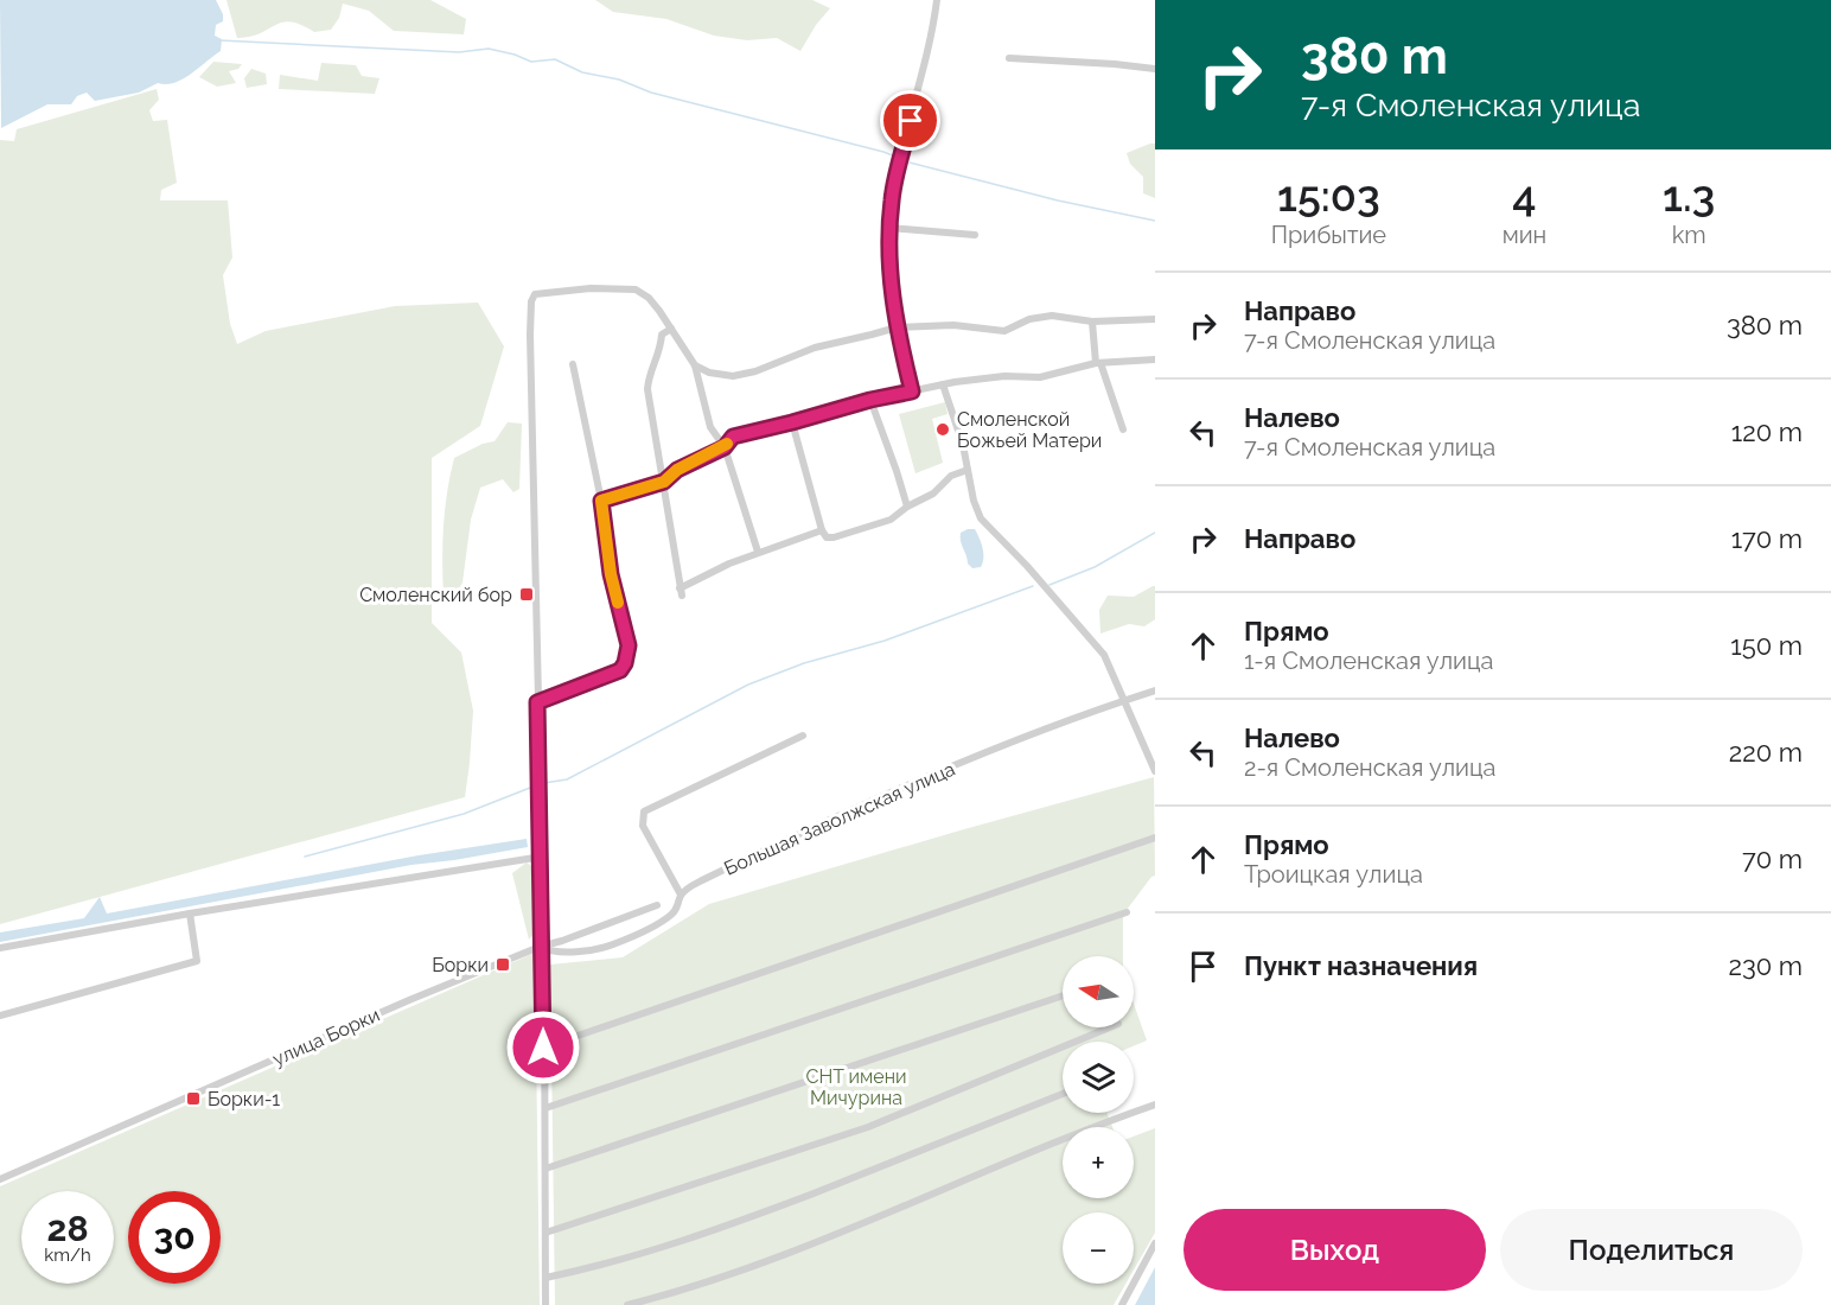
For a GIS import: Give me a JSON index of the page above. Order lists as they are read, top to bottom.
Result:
{
  "streets": {
    "street": ["Большая Заволжская улица", "улица Борки"]
  },
  "crossings": [
    ["Большая Заволжская улица", "улица Борки"]
  ],
  "parks": ["СНТ имени Мичурина"],
  "places": {
    "other": ["Смоленской Божьей Матери"],
    "transit": ["Смоленский бор", "Борки", "Борки-1"]
  },
  "north": "left",
  "page": {
    "turn": ["380 m", "7-я Смоленская улица"],
    "eta": [
      "15:03",
      "Прибытие",
      "4",
      "мин",
      "1.3",
      "km"
    ],
    "list": [
      {
        "name": "Направо",
        "note": "7-я Смоленская улица",
        "value": "380 m"
      },
      {
        "name": "Налево",
        "note": "7-я Смоленская улица",
        "value": "120 m"
      },
      {
        "name": "Направо",
        "value": "170 m"
      },
      {
        "name": "Прямо",
        "note": "1-я Смоленская улица",
        "value": "150 m"
      },
      {
        "name": "Налево",
        "note": "2-я Смоленская улица",
        "value": "220 m"
      },
      {
        "name": "Прямо",
        "note": "Троицкая улица",
        "value": "70 m"
      },
      {
        "name": "Пункт назначения",
        "value": "230 m"
      }
    ],
    "map_buttons": ["+", "−"],
    "speed": "28 km/h",
    "limit": "30",
    "buttons": ["Выход", "Поделиться"]
  }
}
